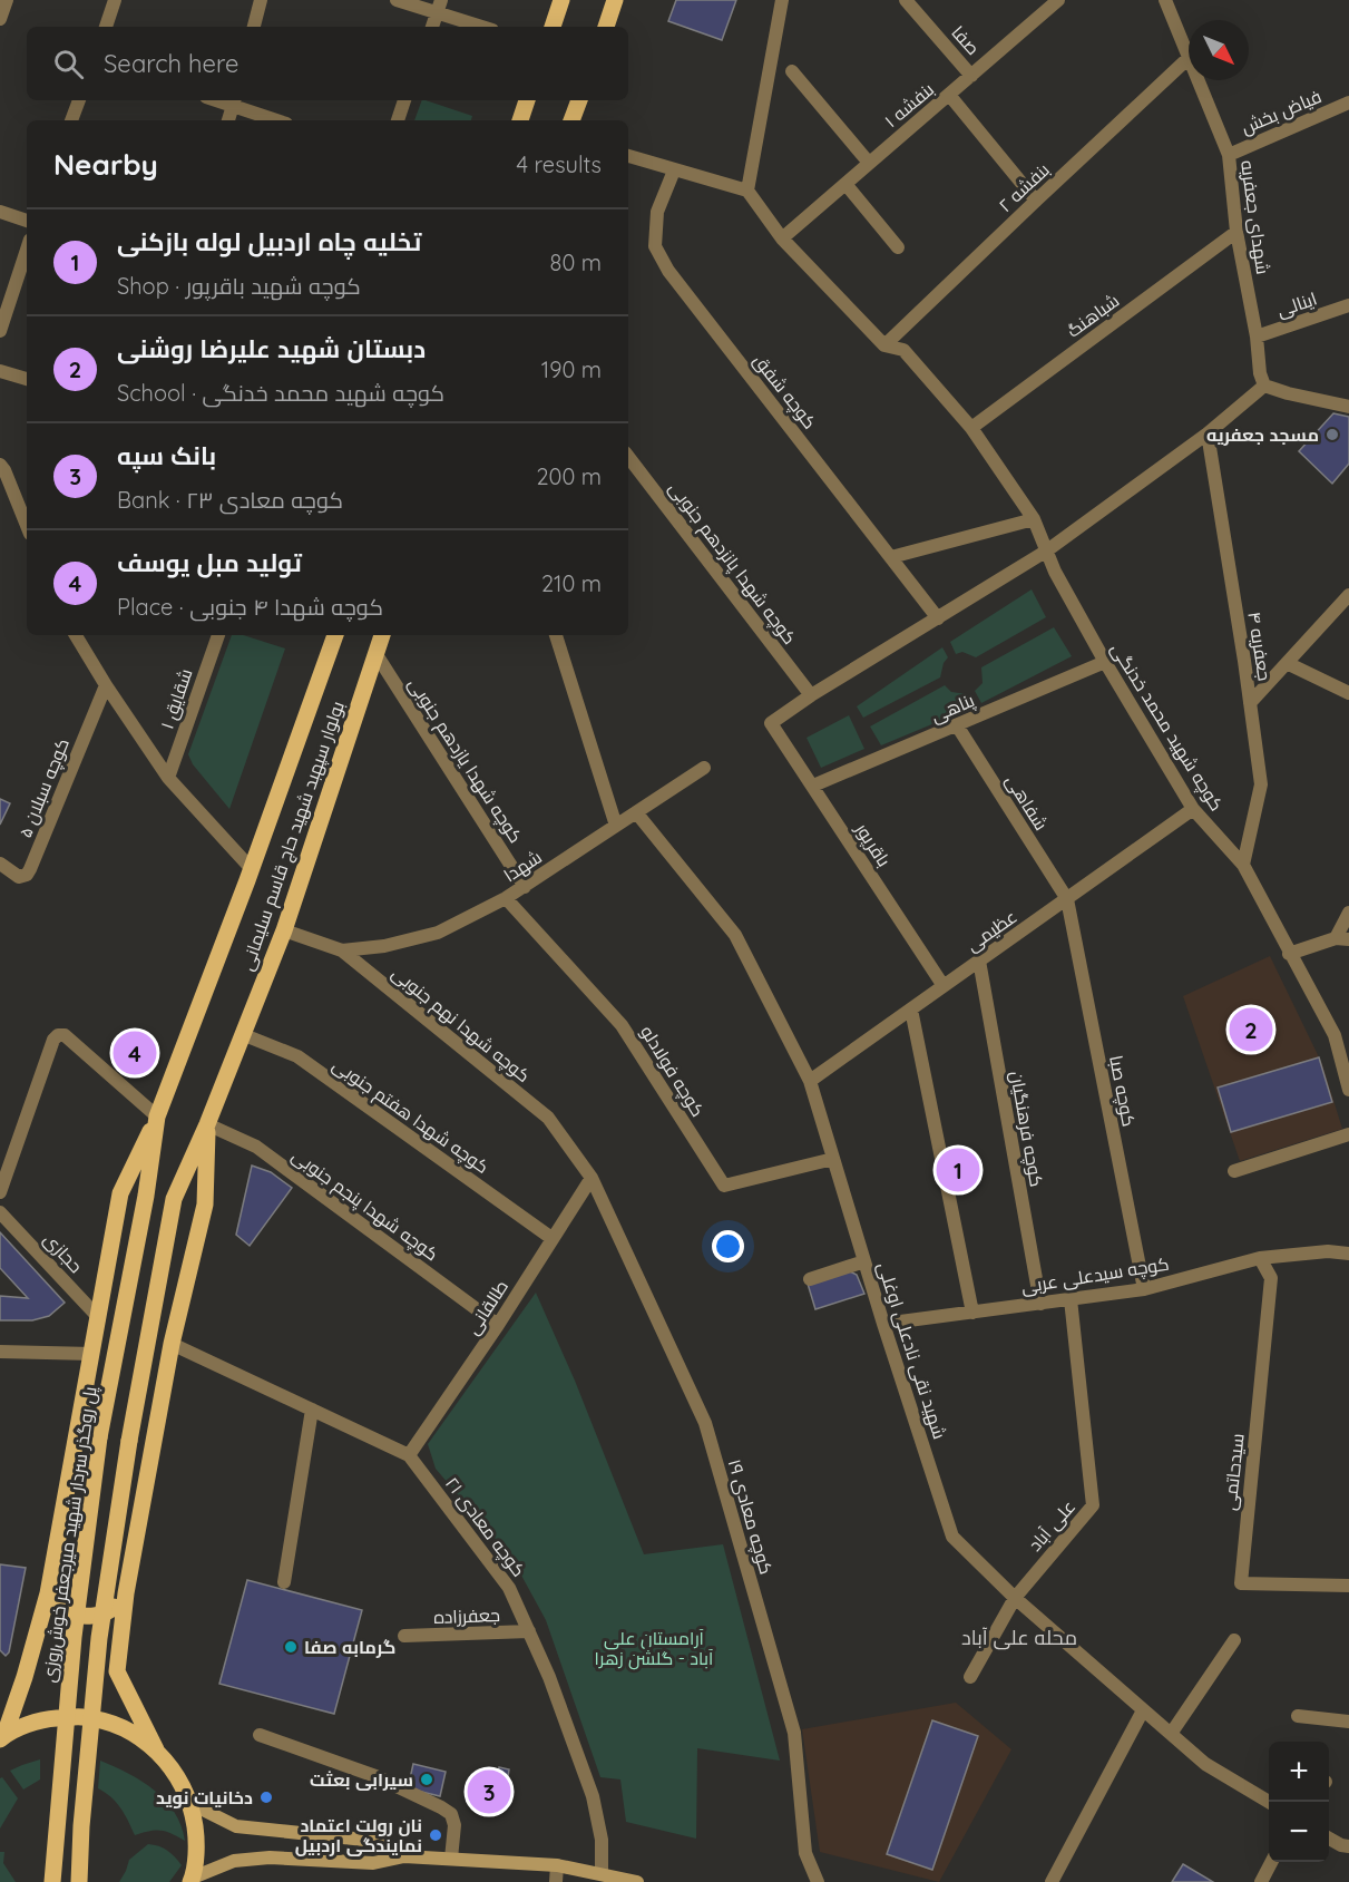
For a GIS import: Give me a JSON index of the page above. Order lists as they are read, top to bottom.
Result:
{
  "streets": {
    "main road": ["بولوار سپهبد شهید حاج قاسم سلیمانی", "پل روگذر سردار شهید میرجعفر خوش‌روزی"],
    "street": [
      "صفا",
      "بنفشه ۱",
      "فیاض بخش",
      "بنفشه ۲",
      "شهدای جعفریه",
      "اینالی",
      "شباهنگ",
      "کوچه شفق",
      "کوچه شهدا پانزدهم جنوبی",
      "جعفریه ۴",
      "شقایق ۱",
      "پناهی",
      "کوچه شهید محمد خدنگی",
      "کوچه شهدا یازدهم جنوبی",
      "کوچه سبلان ۵",
      "شفاهی",
      "باقرپور",
      "شهدا",
      "عظیمی",
      "کوچه شهدا نهم جنوبی",
      "کوچه فولادلو",
      "کوچه صبا",
      "کوچه شهدا هفتم جنوبی",
      "کوچه فرهنگیان",
      "کوچه شهدا پنجم جنوبی",
      "حجازی",
      "کوچه سیدعلی عربی",
      "طالقانی",
      "شهید نقی نادعلی اوغلی",
      "سیدحاتمی",
      "کوچه معادی ۱۹",
      "علی آباد",
      "کوچه معادی ۲۱",
      "جعفرزاده"
    ]
  },
  "crossings": [
    ["صفا", "بنفشه ۱"],
    ["بنفشه ۱", "کوچه شهید محمد خدنگی"],
    ["فیاض بخش", "شهدای جعفریه"],
    ["بنفشه ۲", "کوچه شهید محمد خدنگی"],
    ["شهدای جعفریه", "اینالی"],
    ["شهدای جعفریه", "شباهنگ"],
    ["شباهنگ", "کوچه شهید محمد خدنگی"],
    ["کوچه شهدا پانزدهم جنوبی", "باقرپور"],
    ["جعفریه ۴", "کوچه شهید محمد خدنگی"],
    ["پناهی", "کوچه شهید محمد خدنگی"],
    ["پناهی", "شفاهی"],
    ["پناهی", "باقرپور"],
    ["کوچه شهید محمد خدنگی", "عظیمی"],
    ["کوچه شهدا یازدهم جنوبی", "بولوار سپهبد شهید حاج قاسم سلیمانی"],
    ["کوچه شهدا یازدهم جنوبی", "شهدا"],
    ["شفاهی", "عظیمی"],
    ["شفاهی", "کوچه صبا"],
    ["بولوار سپهبد شهید حاج قاسم سلیمانی", "کوچه شهدا نهم جنوبی"],
    ["بولوار سپهبد شهید حاج قاسم سلیمانی", "کوچه شهدا هفتم جنوبی"],
    ["بولوار سپهبد شهید حاج قاسم سلیمانی", "کوچه شهدا پنجم جنوبی"],
    ["بولوار سپهبد شهید حاج قاسم سلیمانی", "پل روگذر سردار شهید میرجعفر خوش‌روزی"],
    ["باقرپور", "عظیمی"],
    ["شهدا", "کوچه شهدا نهم جنوبی"],
    ["شهدا", "کوچه فولادلو"],
    ["شهدا", "شهید نقی نادعلی اوغلی"],
    ["عظیمی", "کوچه صبا"],
    ["عظیمی", "کوچه فرهنگیان"],
    ["عظیمی", "شهید نقی نادعلی اوغلی"],
    ["کوچه شهدا نهم جنوبی", "طالقانی"],
    ["کوچه شهدا نهم جنوبی", "کوچه معادی ۱۹"],
    ["کوچه فولادلو", "شهید نقی نادعلی اوغلی"],
    ["کوچه صبا", "کوچه سیدعلی عربی"],
    ["کوچه شهدا هفتم جنوبی", "طالقانی"],
    ["کوچه فرهنگیان", "کوچه سیدعلی عربی"],
    ["کوچه شهدا پنجم جنوبی", "طالقانی"],
    ["کوچه سیدعلی عربی", "شهید نقی نادعلی اوغلی"],
    ["کوچه سیدعلی عربی", "سیدحاتمی"],
    ["کوچه سیدعلی عربی", "علی آباد"],
    ["طالقانی", "کوچه معادی ۱۹"],
    ["طالقانی", "کوچه معادی ۲۱"],
    ["شهید نقی نادعلی اوغلی", "علی آباد"],
    ["کوچه معادی ۲۱", "جعفرزاده"]
  ],
  "districts": ["محله علی آباد"],
  "parks": ["آرامستان علی آباد - گلشن زهرا"],
  "places": [
    "مسجد جعفریه",
    "گرمابه صفا",
    "سیرابی بعثت",
    "دخانیات نوید",
    "نان رولت اعتماد نمایندگی اردبیل"
  ],
  "north": "bottom right",
  "page": {
    "search": "Search here",
    "heading": ["Nearby", "4 results"],
    "list": [
      {
        "mark": "1",
        "name": "تخلیه چاه اردبیل لوله بازکنی",
        "note": "Shop · کوچه شهید باقرپور",
        "value": "80 m"
      },
      {
        "mark": "2",
        "name": "دبستان شهید علیرضا روشنی",
        "note": "School · کوچه شهید محمد خدنگی",
        "value": "190 m"
      },
      {
        "mark": "3",
        "name": "بانک سپه",
        "note": "Bank · کوچه معادی ۲۳",
        "value": "200 m"
      },
      {
        "mark": "4",
        "name": "تولید مبل یوسف",
        "note": "Place · کوچه شهدا ۴ جنوبی",
        "value": "210 m"
      }
    ],
    "pins": [
      "2",
      "4",
      "1",
      "3"
    ],
    "map_buttons": ["+", "−"]
  }
}
